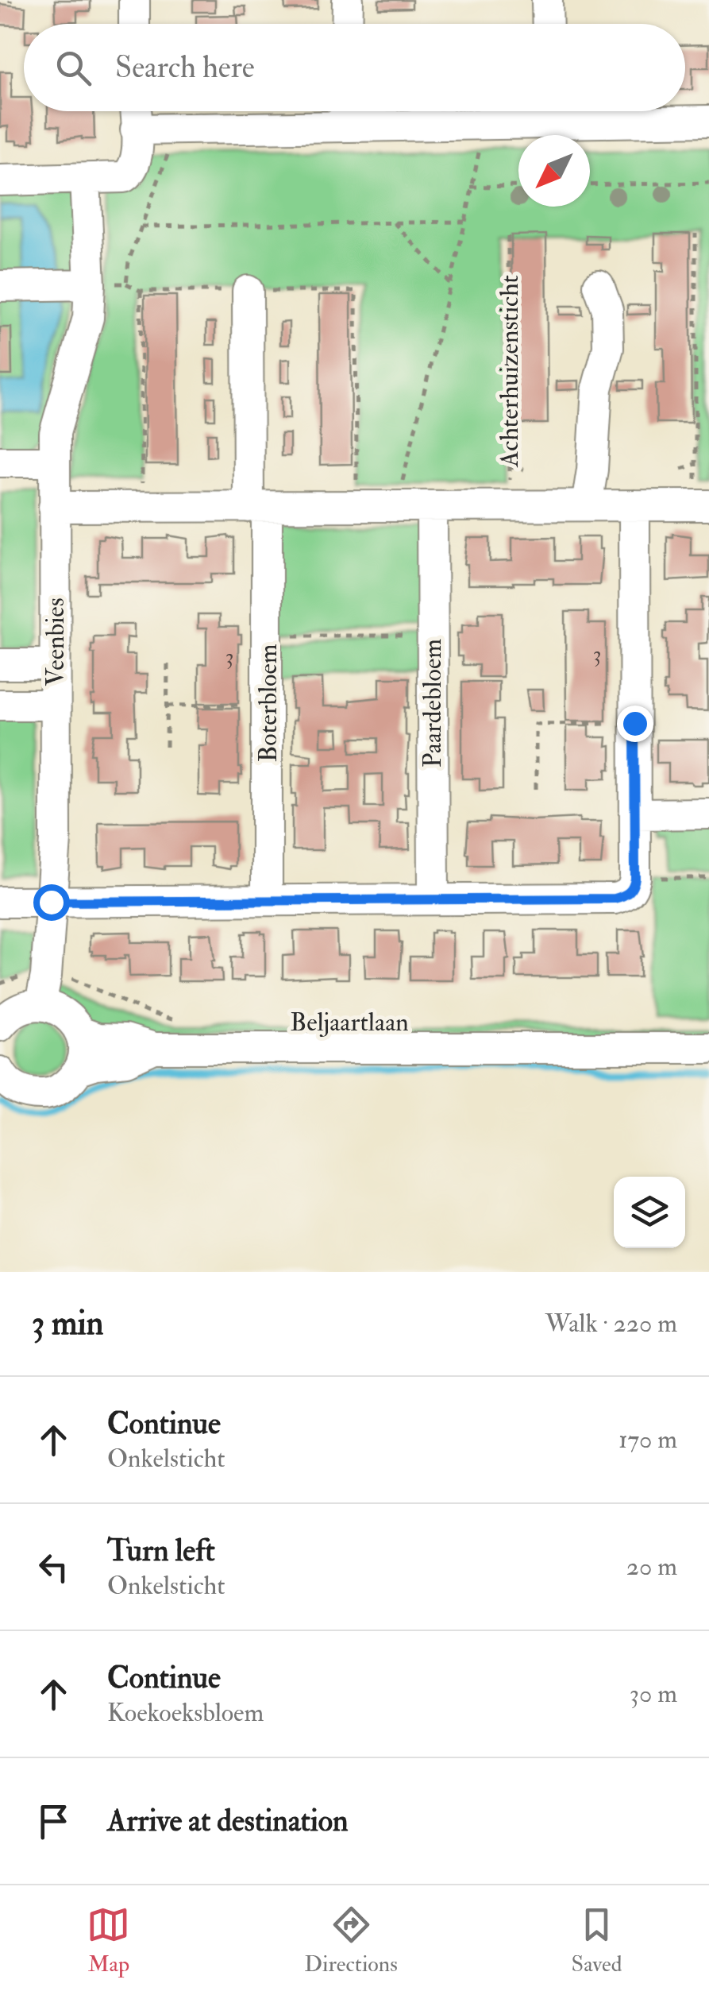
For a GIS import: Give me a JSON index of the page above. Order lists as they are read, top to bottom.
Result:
{
  "streets": {
    "street": [
      "Veenbies",
      "Boterbloem",
      "Paardebloem",
      "Beljaartlaan"
    ],
    "path": ["Achterhuizensticht"]
  },
  "house_numbers": ["3", "3"],
  "north": "bottom left",
  "page": {
    "search": "Search here",
    "heading": ["3 min", "Walk · 220 m"],
    "list": [
      ["Continue", "Onkelsticht", "170 m"],
      ["Turn left", "Onkelsticht", "20 m"],
      ["Continue", "Koekoeksbloem", "30 m"],
      "Arrive at destination"
    ],
    "nav": ["Map", "Directions", "Saved"]
  }
}
